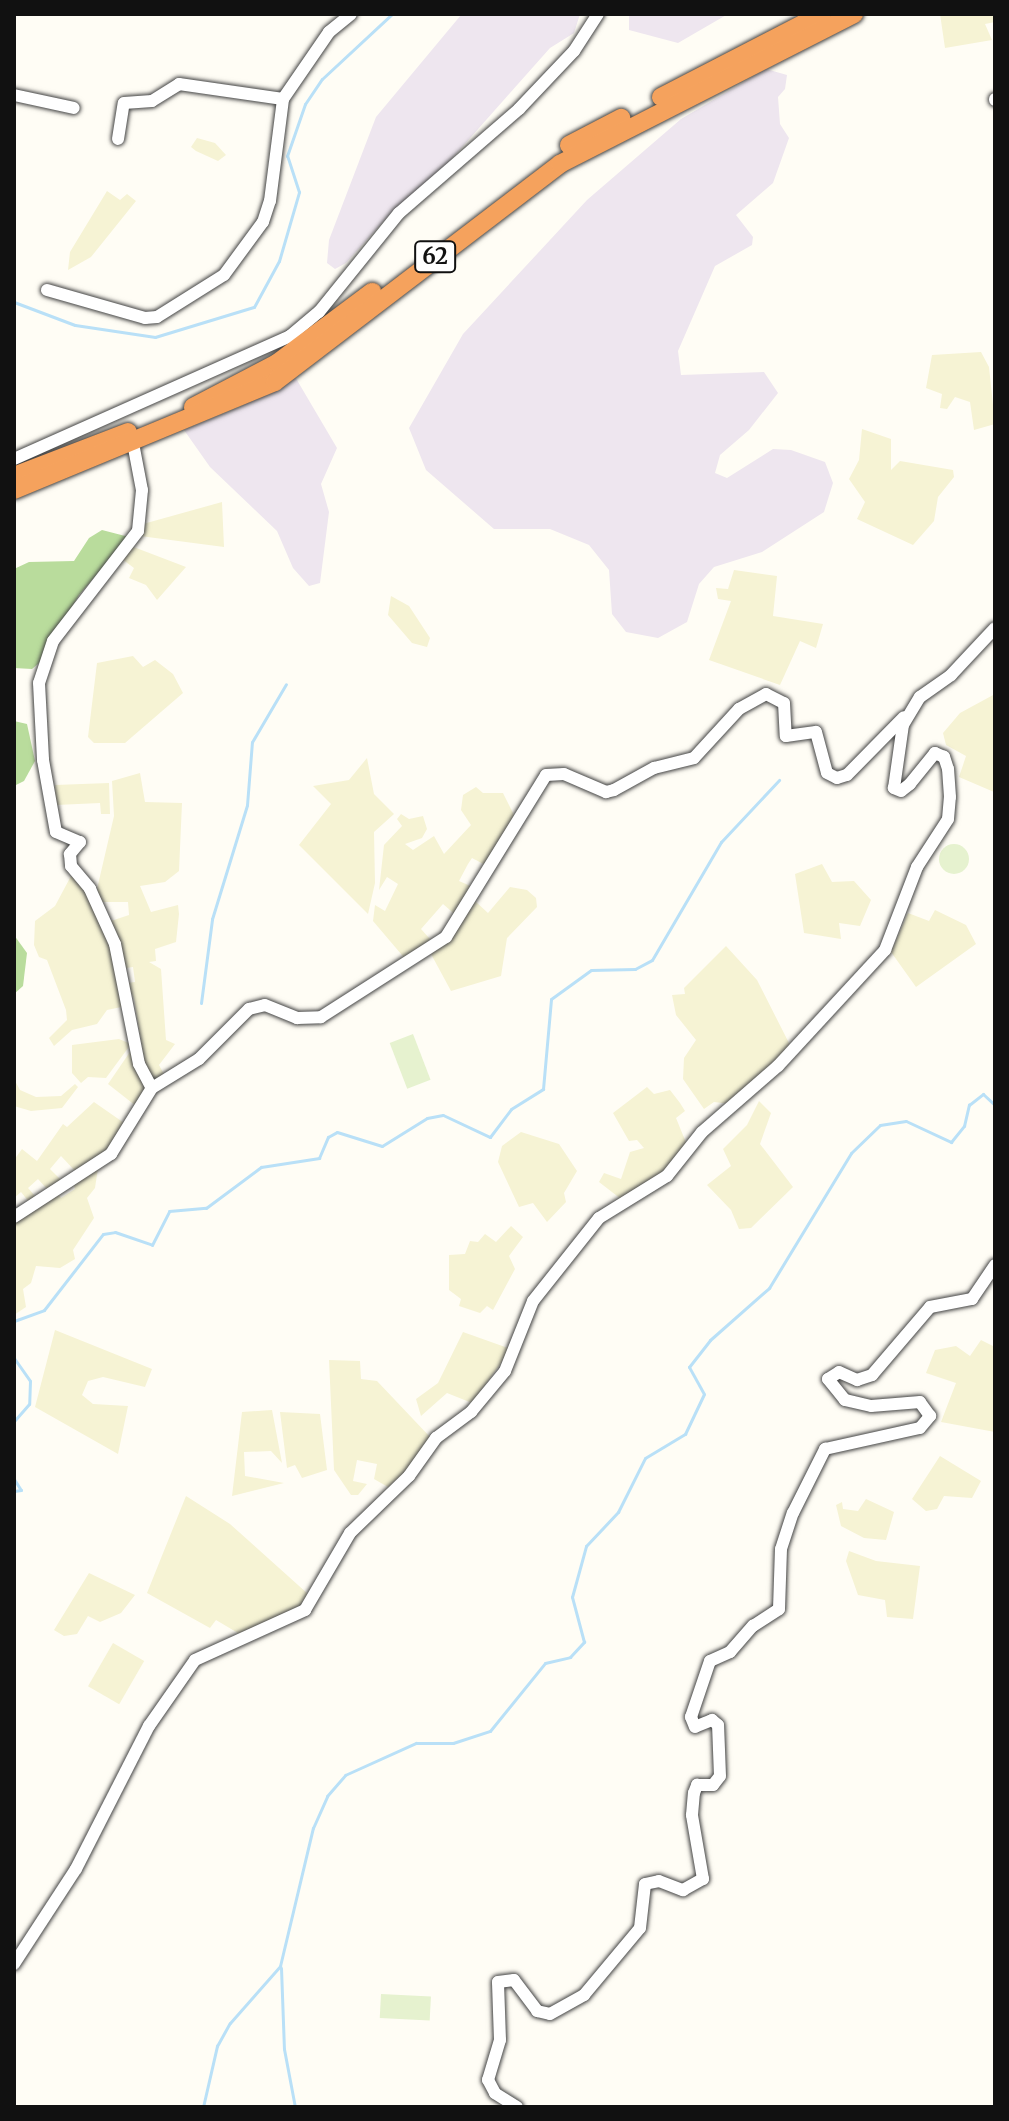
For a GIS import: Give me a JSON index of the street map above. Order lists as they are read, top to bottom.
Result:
{
  "streets": {
    "highway": ["62"]
  }
}
